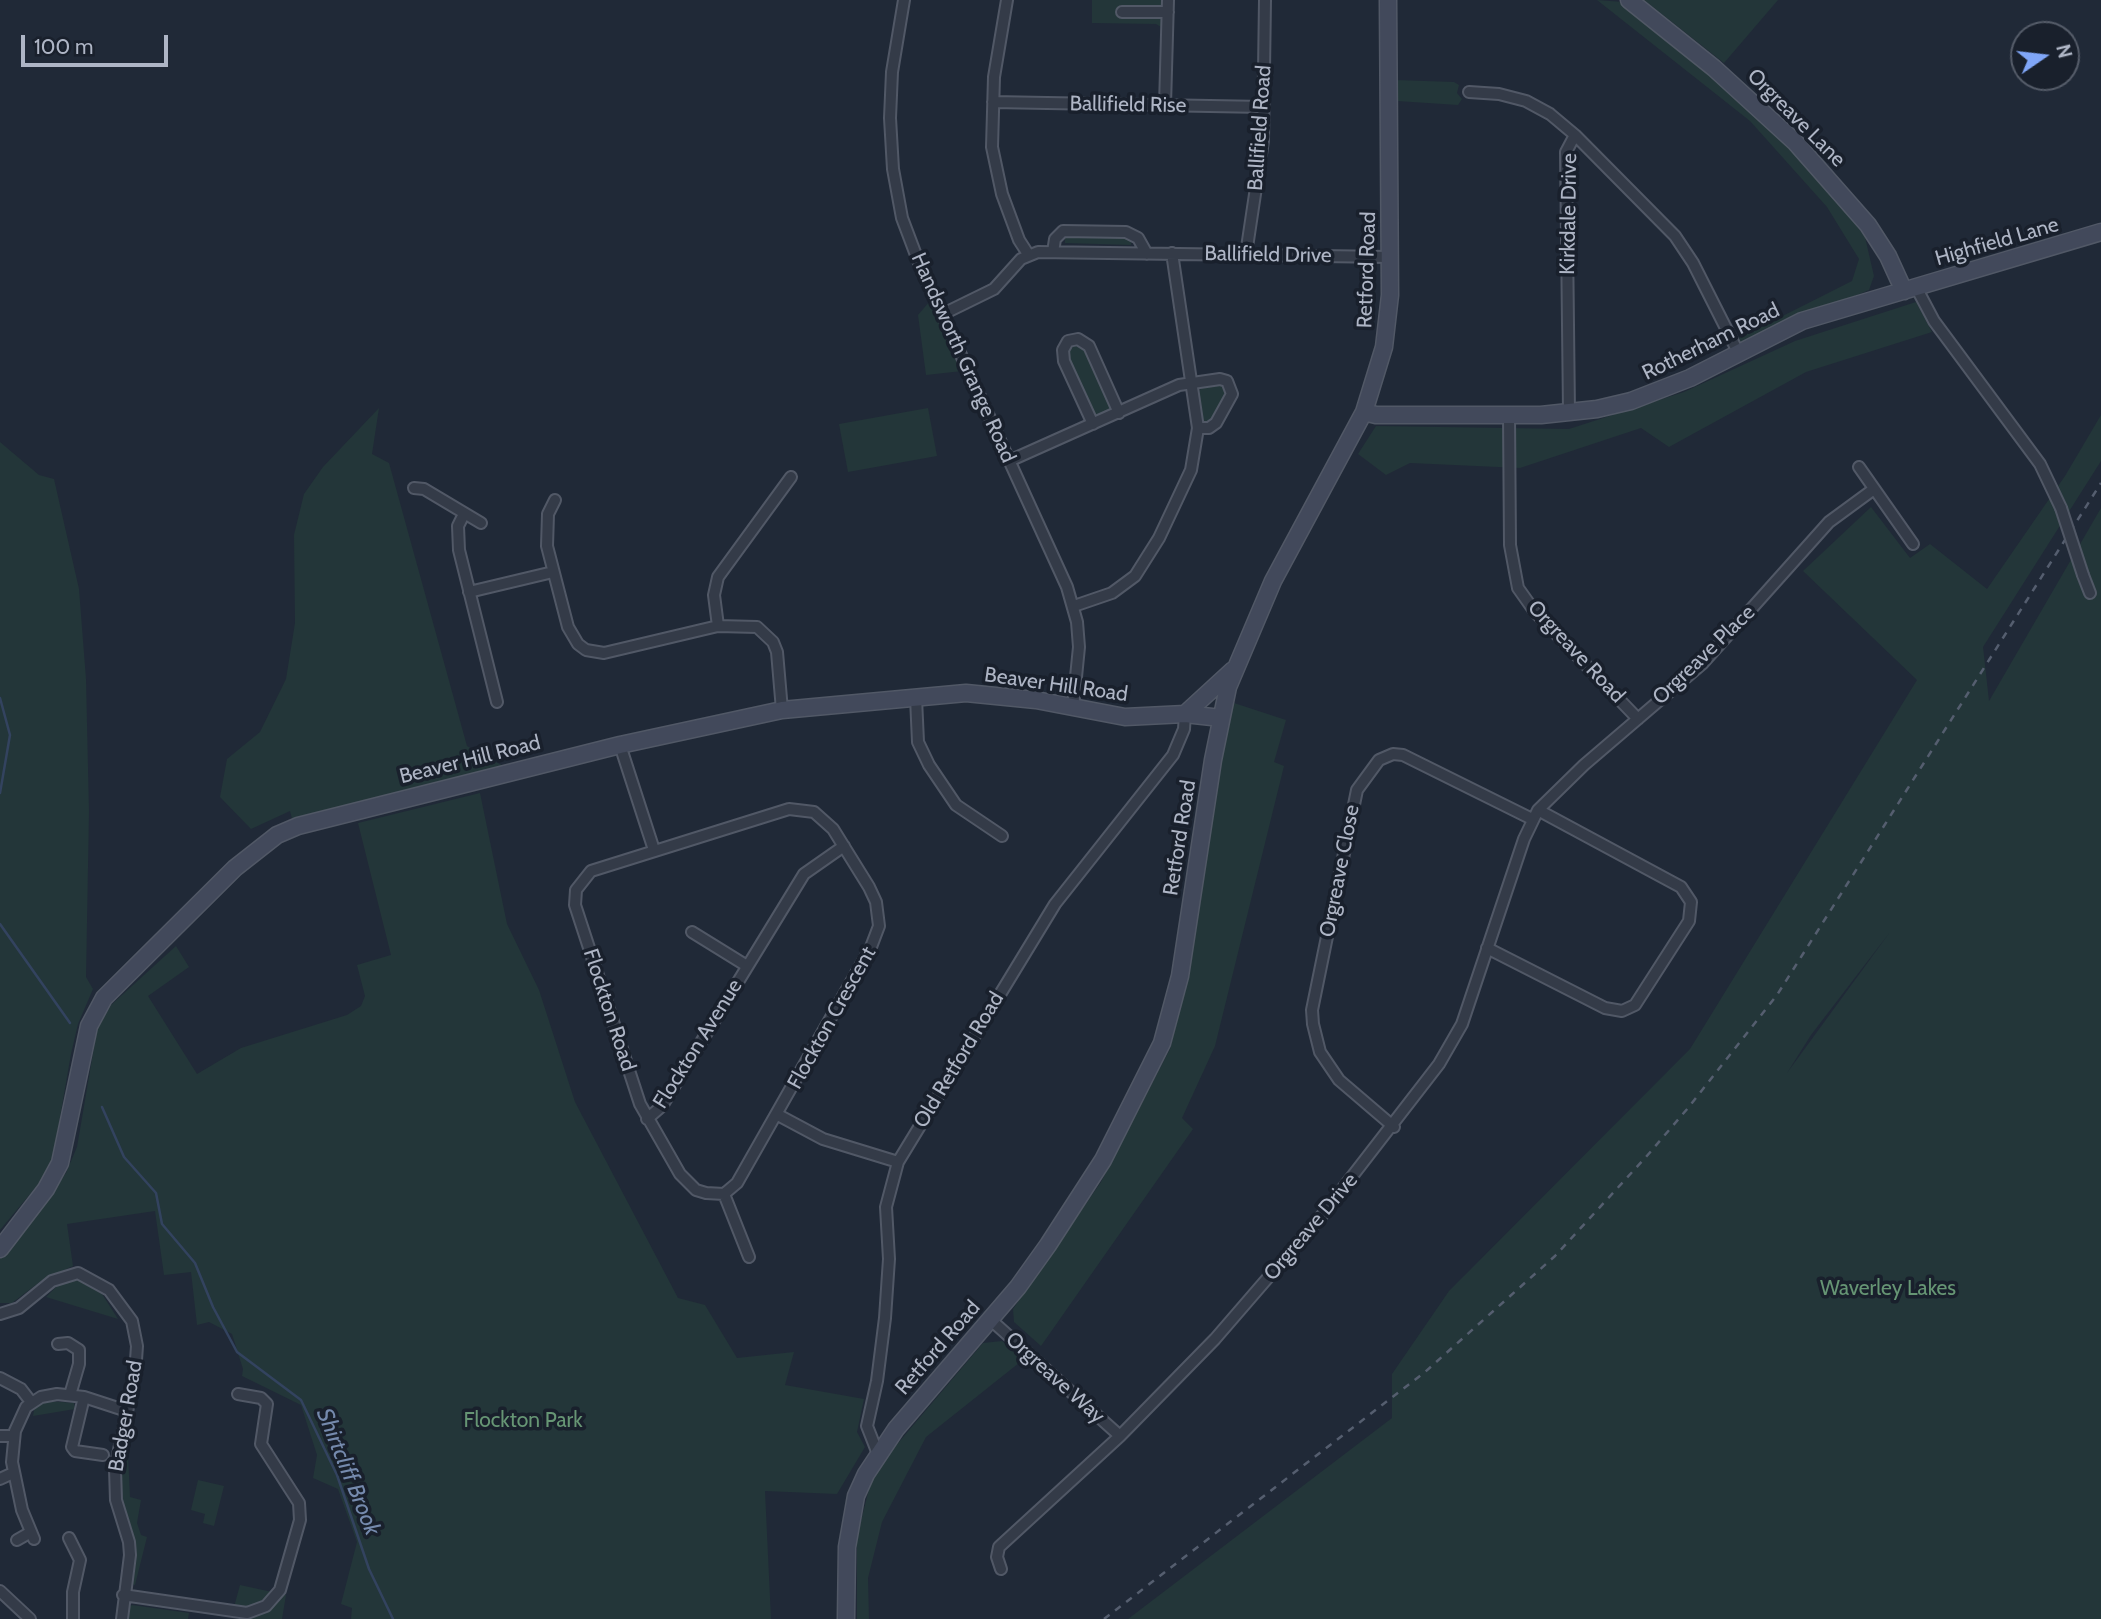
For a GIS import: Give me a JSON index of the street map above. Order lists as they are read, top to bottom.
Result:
{
  "streets": {
    "main road": [
      "Orgreave Lane",
      "Highfield Lane",
      "Retford Road",
      "Rotherham Road",
      "Beaver Hill Road"
    ],
    "street": [
      "Ballifield Rise",
      "Ballifield Road",
      "Kirkdale Drive",
      "Ballifield Drive",
      "Handsworth Grange Road",
      "Orgreave Road",
      "Orgreave Place",
      "Orgreave Close",
      "Flockton Road",
      "Flockton Crescent",
      "Flockton Avenue",
      "Old Retford Road",
      "Orgreave Drive",
      "Orgreave Way",
      "Badger Road"
    ]
  },
  "crossings": [
    ["Ballifield Rise", "Ballifield Road"],
    ["Orgreave Lane", "Highfield Lane"],
    ["Orgreave Lane", "Rotherham Road"],
    ["Ballifield Road", "Ballifield Drive"],
    ["Kirkdale Drive", "Rotherham Road"],
    ["Highfield Lane", "Rotherham Road"],
    ["Ballifield Drive", "Retford Road"],
    ["Retford Road", "Rotherham Road"],
    ["Retford Road", "Beaver Hill Road"],
    ["Retford Road", "Old Retford Road"],
    ["Retford Road", "Orgreave Way"],
    ["Rotherham Road", "Orgreave Road"],
    ["Handsworth Grange Road", "Beaver Hill Road"],
    ["Orgreave Road", "Orgreave Place"],
    ["Orgreave Place", "Orgreave Close"],
    ["Orgreave Place", "Orgreave Drive"],
    ["Beaver Hill Road", "Old Retford Road"],
    ["Orgreave Close", "Orgreave Drive"],
    ["Flockton Road", "Flockton Crescent"],
    ["Flockton Road", "Flockton Avenue"],
    ["Flockton Crescent", "Flockton Avenue"],
    ["Orgreave Drive", "Orgreave Way"]
  ],
  "water": ["Shirtcliff Brook"],
  "parks": ["Waverley Lakes", "Flockton Park"],
  "scale_bar": "100 m",
  "north": "right"
}
